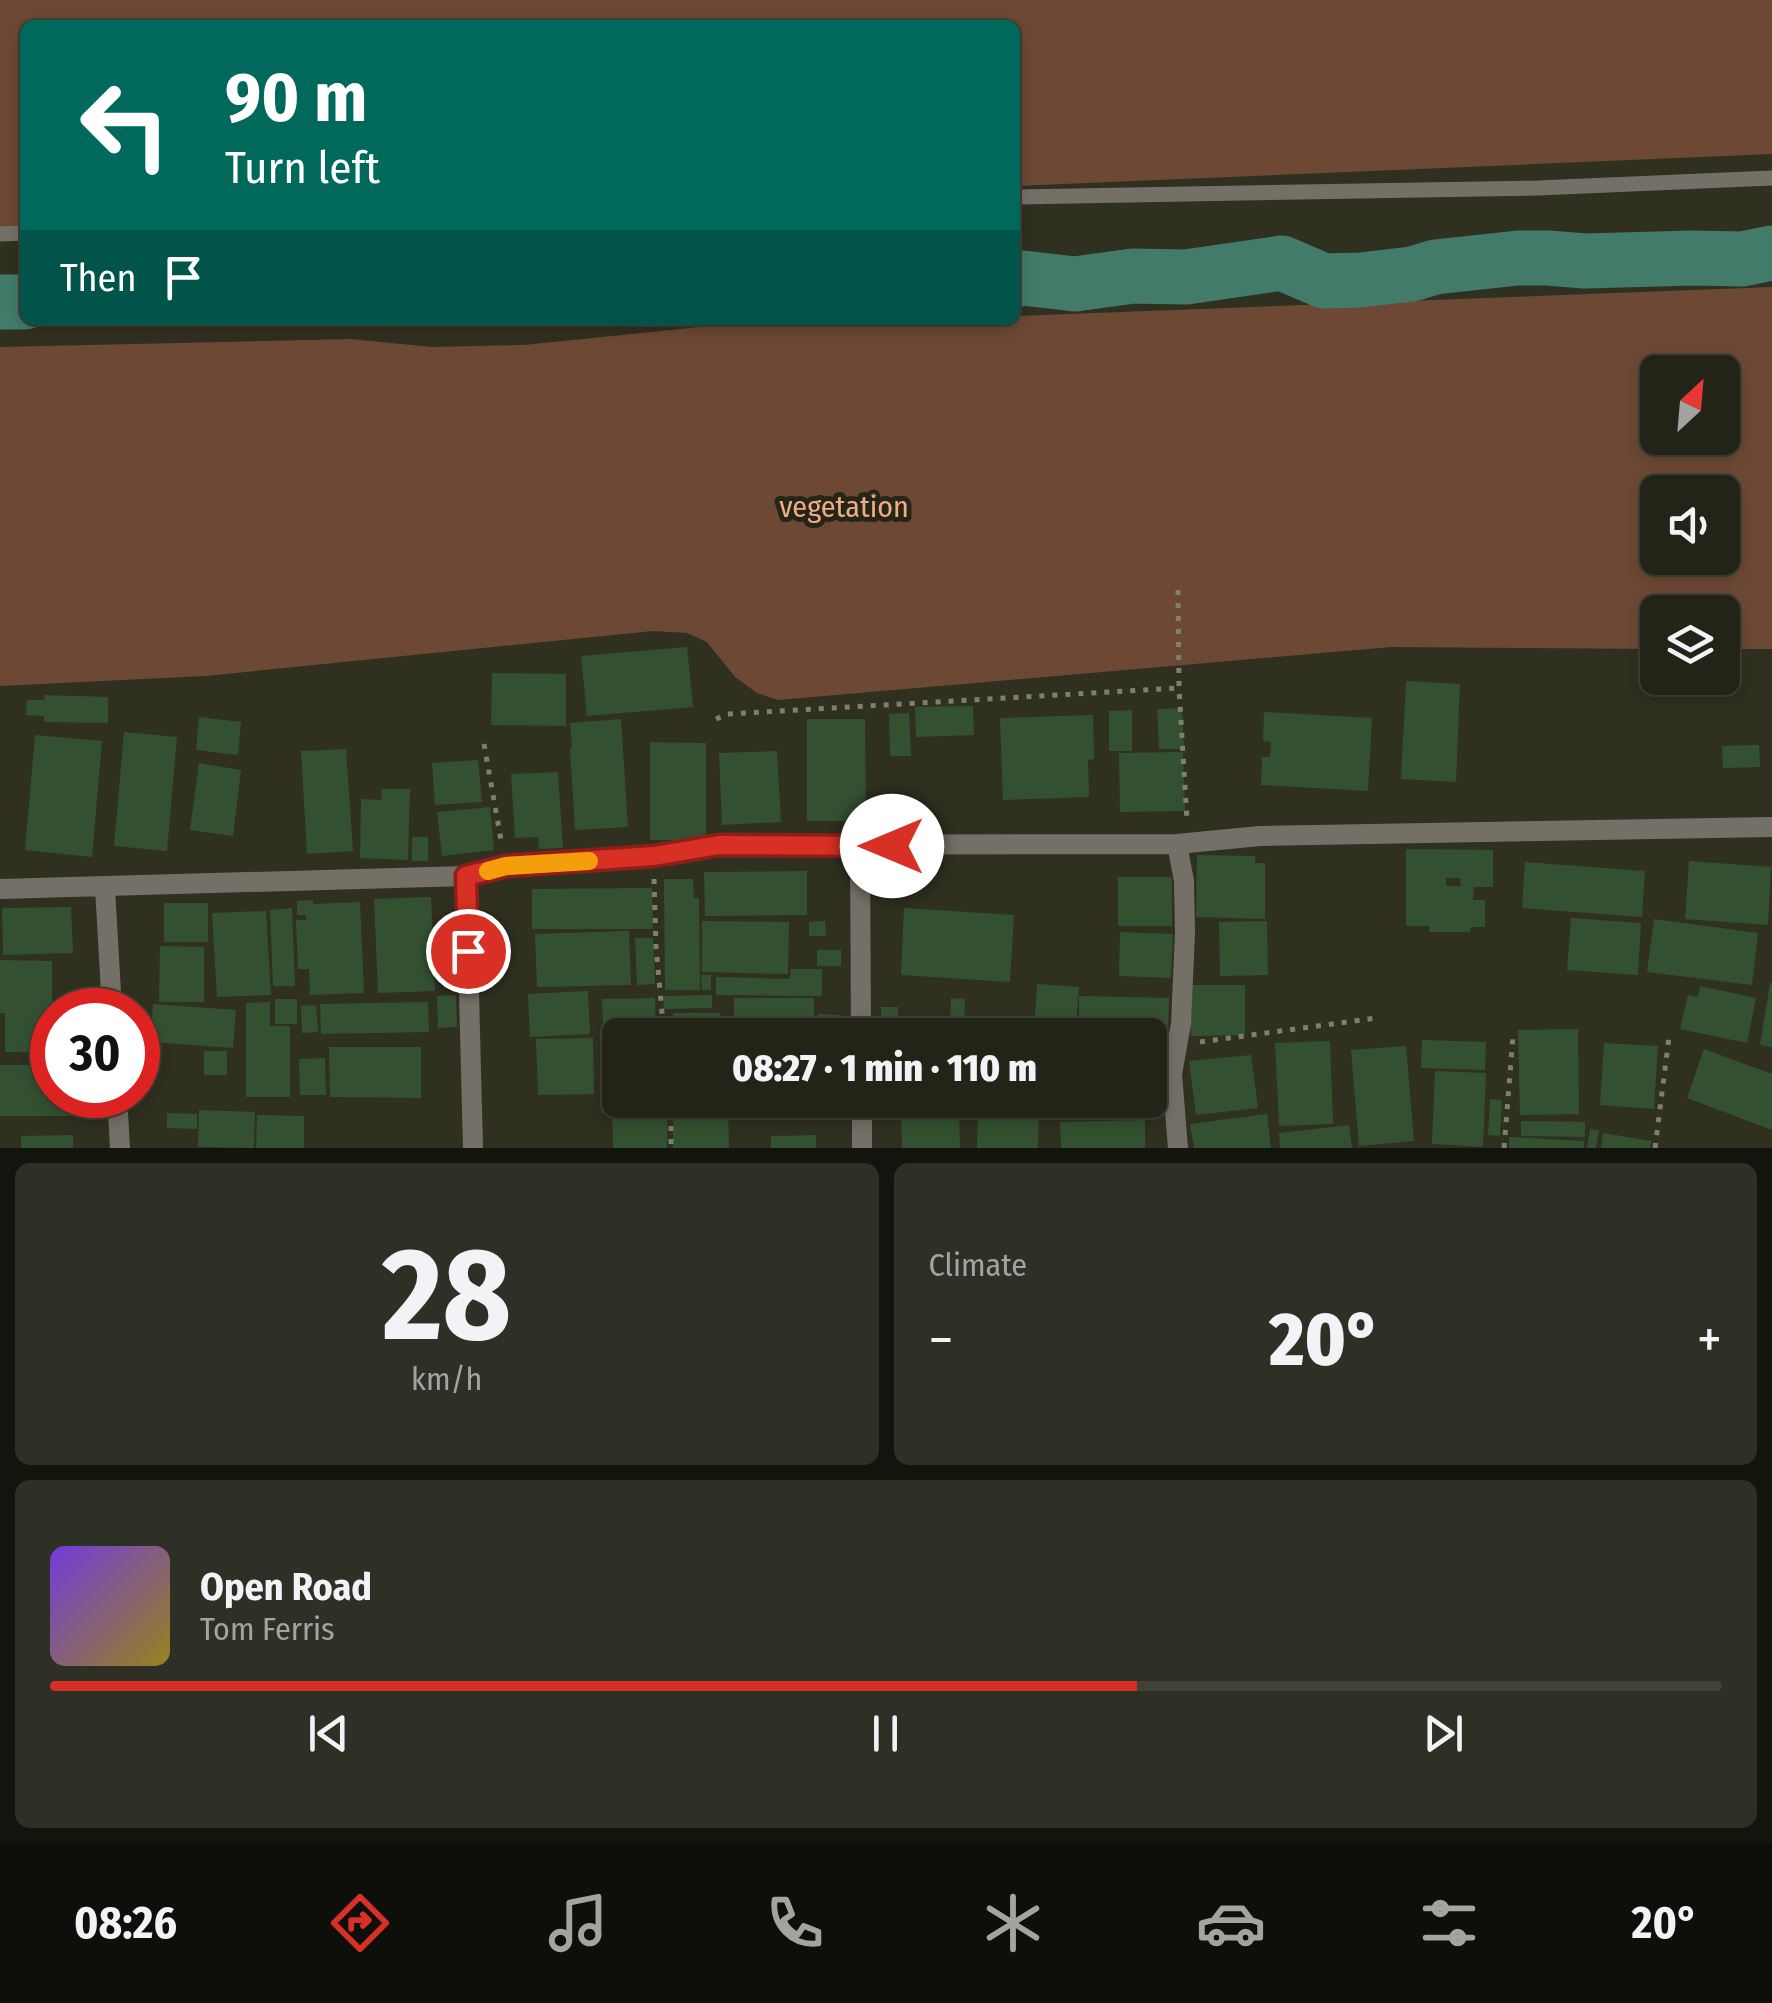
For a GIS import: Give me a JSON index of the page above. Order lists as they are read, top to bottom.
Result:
{
  "parks": ["vegetation"],
  "north": "top right",
  "page": {
    "turn": ["90 m", "Turn left"],
    "then": "Then",
    "limit": "30",
    "trip": "08:27 · 1 min · 110 m",
    "tile": [
      ["28", "km/h"],
      "Climate"
    ],
    "heat": ["−", "20°", "+"],
    "song": ["Open Road", "Tom Ferris"],
    "tabs": ["08:26", "20°"]
  }
}
